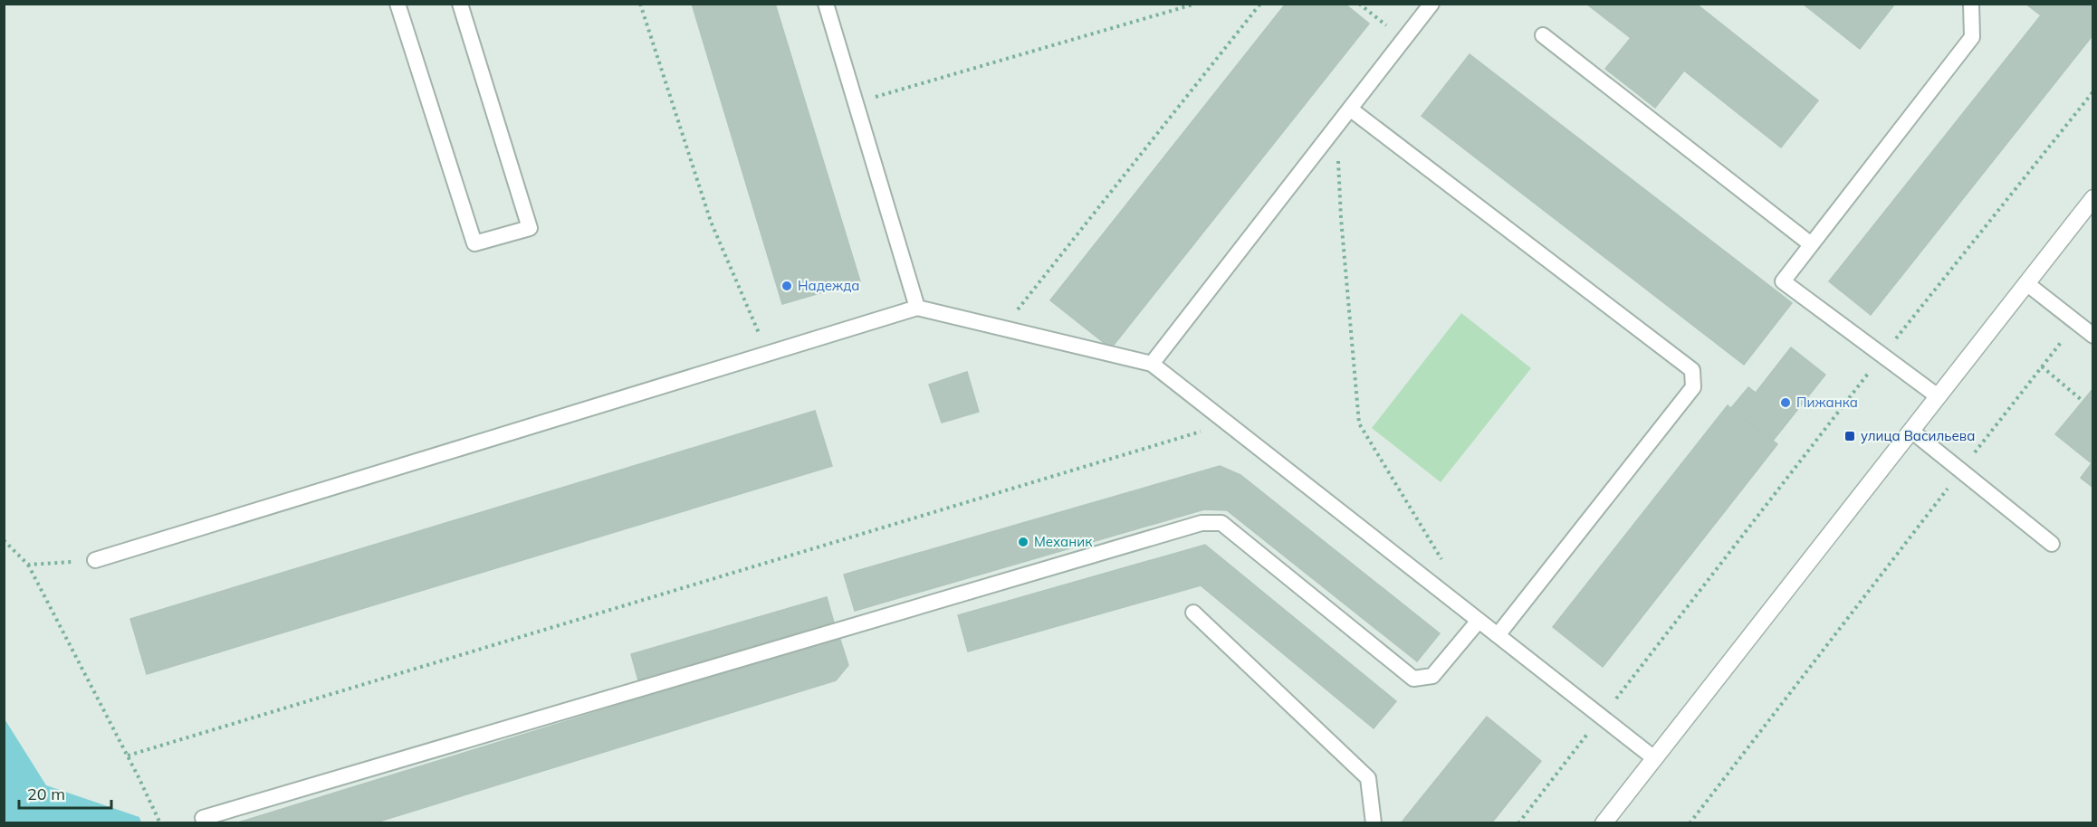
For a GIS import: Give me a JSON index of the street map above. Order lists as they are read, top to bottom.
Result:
{
  "places": {
    "other": ["Надежда", "Пижанка", "Механик"],
    "transit": ["улица Васильева"]
  },
  "scale_bar": "20 m"
}
